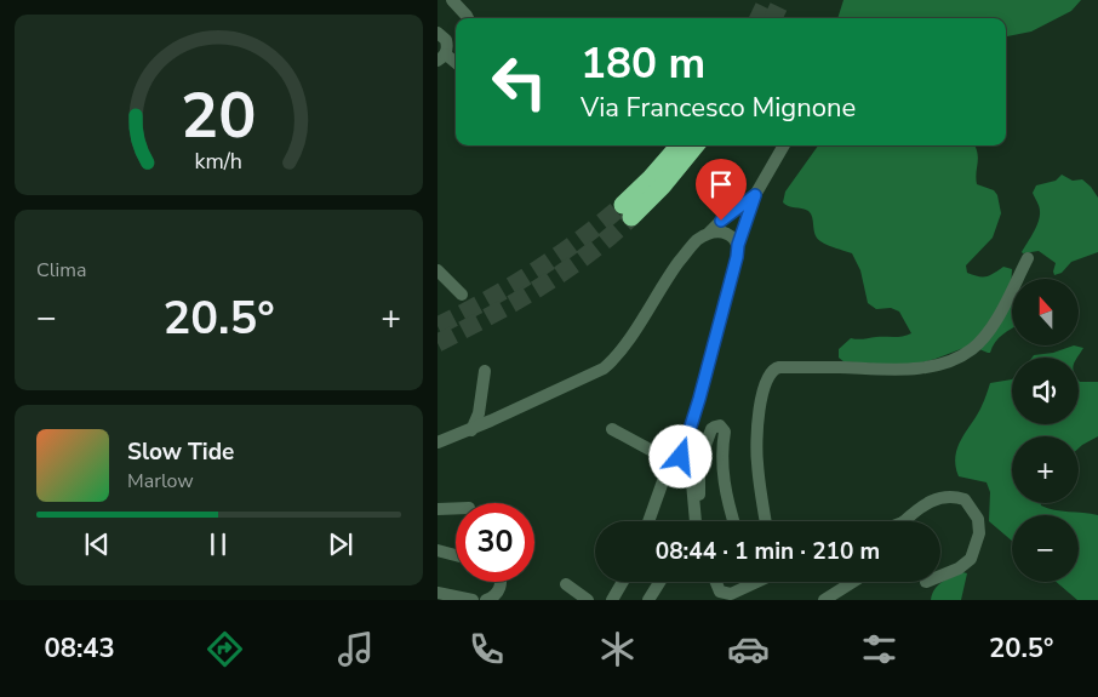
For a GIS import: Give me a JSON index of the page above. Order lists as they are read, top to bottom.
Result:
{
  "north": "top",
  "page": {
    "turn": ["180 m", "Via Francesco Mignone"],
    "tile": "Clima",
    "map_buttons": ["+", "−"],
    "heat": ["−", "20.5°", "+"],
    "song": ["Slow Tide", "Marlow"],
    "limit": "30",
    "trip": "08:44 · 1 min · 210 m",
    "tabs": ["08:43", "20.5°"],
    "gauge": ["20", "km/h"]
  }
}
